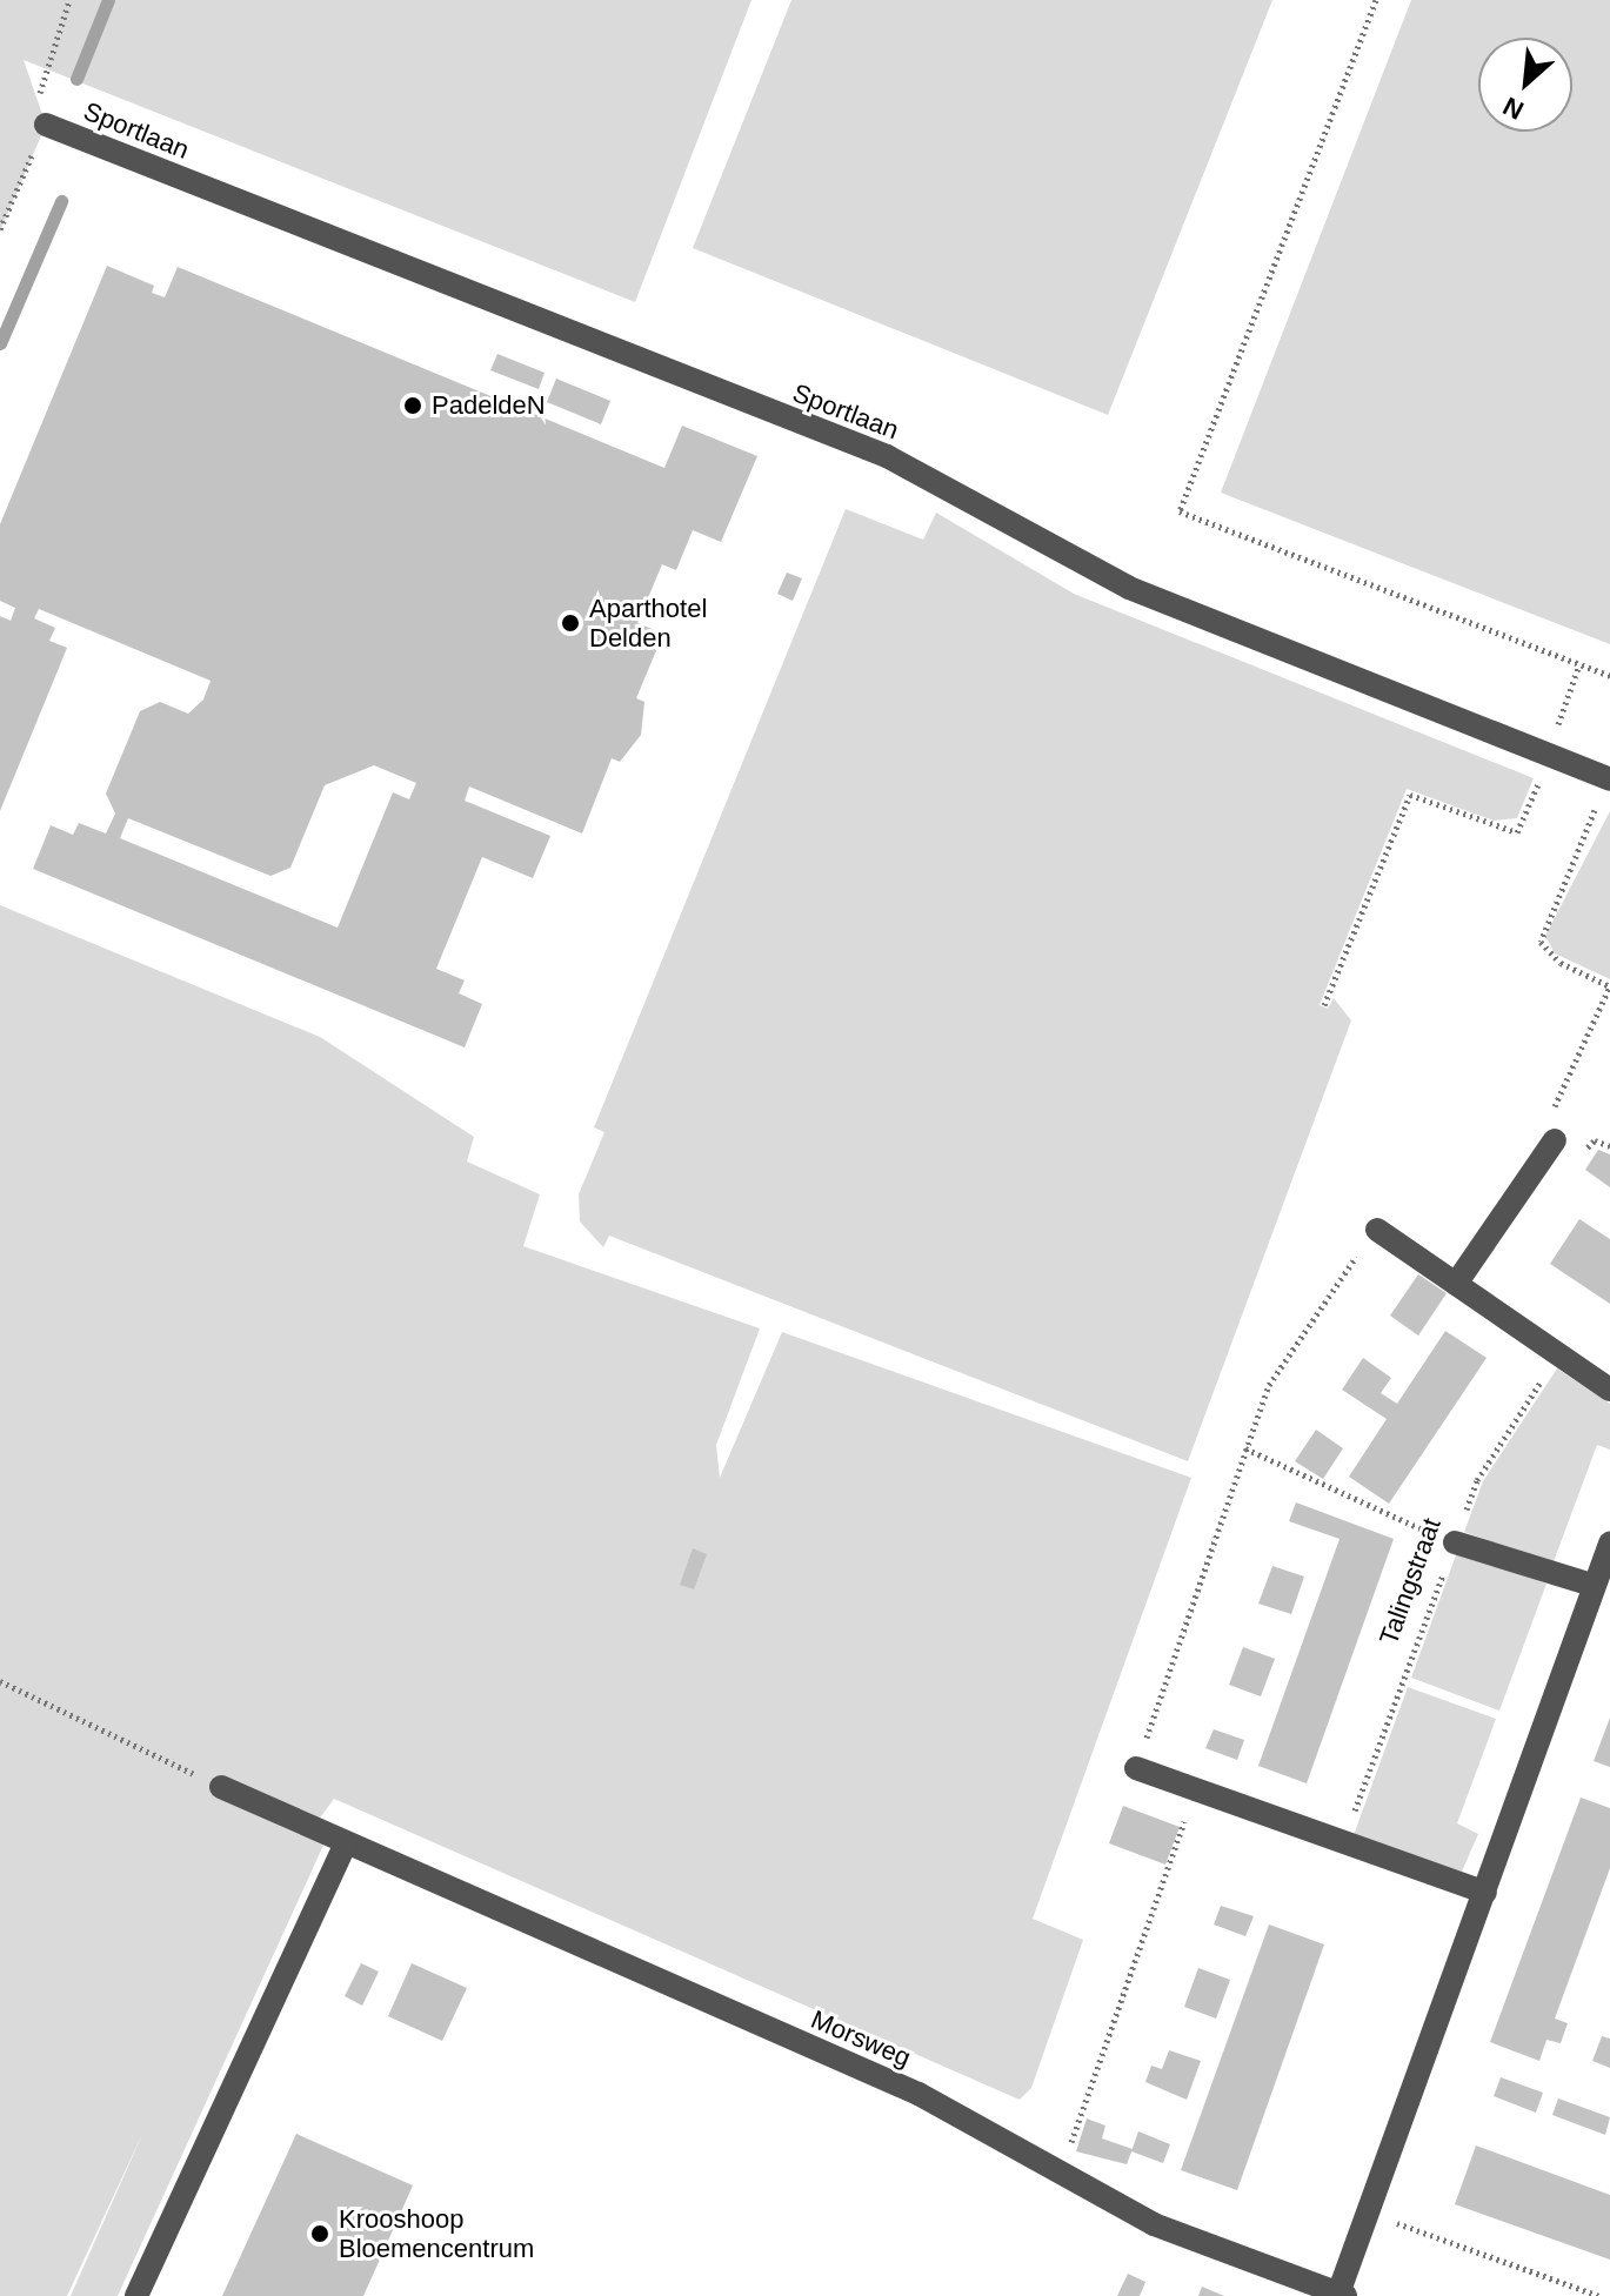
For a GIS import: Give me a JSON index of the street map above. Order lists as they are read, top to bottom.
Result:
{
  "streets": {
    "street": ["Sportlaan", "Morsweg"],
    "path": ["Talingstraat"]
  },
  "places": ["PadeldeN", "Aparthotel Delden", "Krooshoop Bloemencentrum"],
  "north": "bottom left"
}
